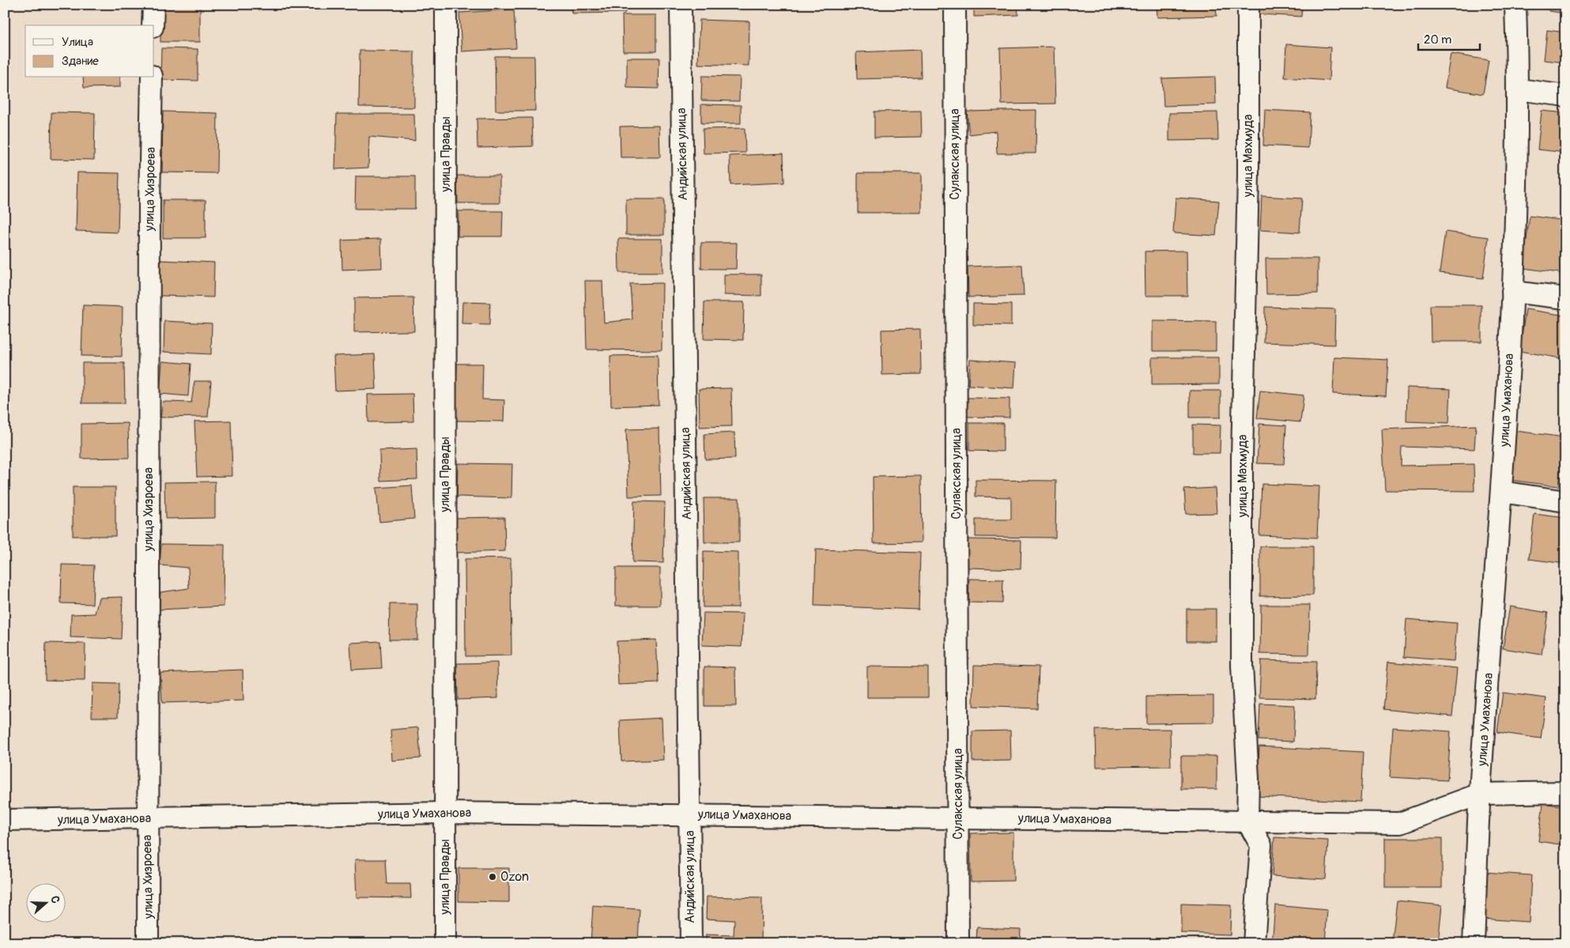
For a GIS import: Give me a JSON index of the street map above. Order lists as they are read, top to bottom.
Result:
{
  "streets": {
    "street": [
      "улица Правды",
      "Андийская улица",
      "Сулакская улица",
      "улица Махмуда",
      "улица Хизроева",
      "улица Умаханова"
    ]
  },
  "crossings": [
    ["улица Правды", "улица Умаханова"],
    ["Андийская улица", "улица Умаханова"],
    ["Сулакская улица", "улица Умаханова"],
    ["улица Махмуда", "улица Умаханова"],
    ["улица Хизроева", "улица Умаханова"]
  ],
  "places": ["Ozon"],
  "legend": ["Улица", "Здание"],
  "scale_bar": "20 m",
  "north": "right"
}
